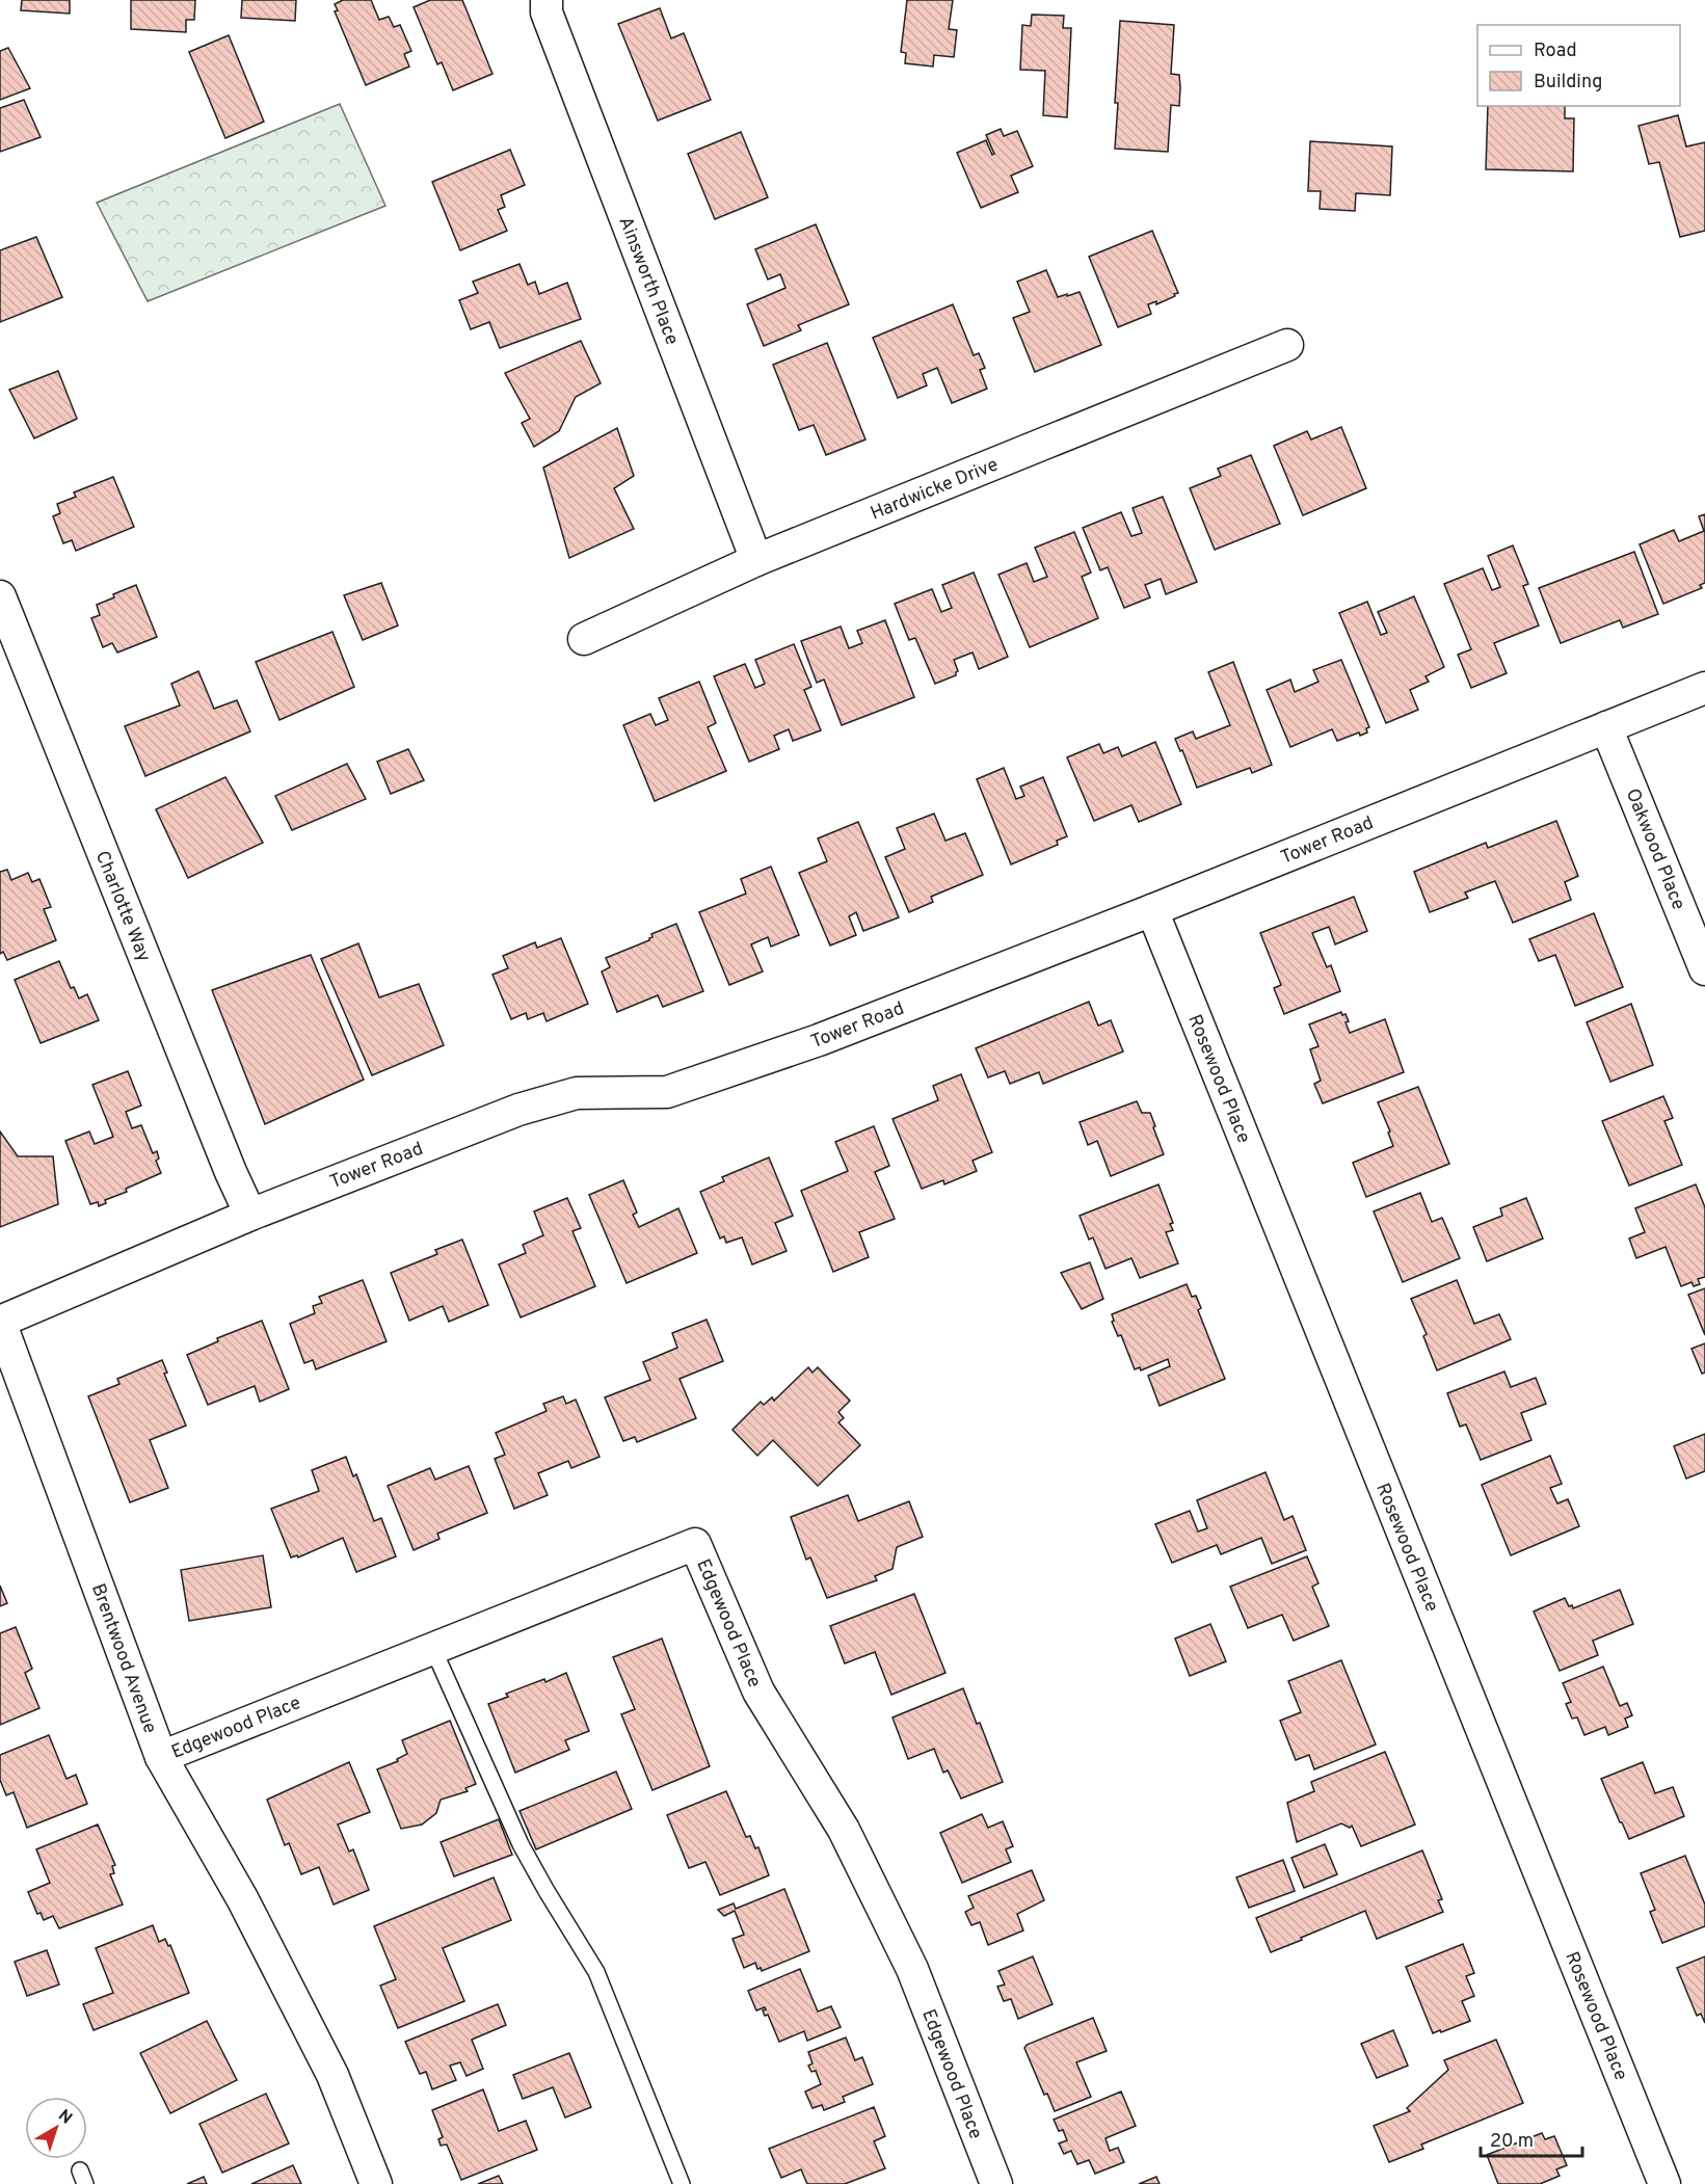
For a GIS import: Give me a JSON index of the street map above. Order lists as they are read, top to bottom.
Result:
{
  "streets": {
    "street": [
      "Ainsworth Place",
      "Hardwicke Drive",
      "Tower Road",
      "Oakwood Place",
      "Charlotte Way",
      "Rosewood Place",
      "Edgewood Place",
      "Brentwood Avenue"
    ]
  },
  "crossings": [
    ["Ainsworth Place", "Hardwicke Drive"],
    ["Tower Road", "Oakwood Place"],
    ["Tower Road", "Charlotte Way"],
    ["Tower Road", "Rosewood Place"],
    ["Tower Road", "Brentwood Avenue"],
    ["Edgewood Place", "Brentwood Avenue"]
  ],
  "legend": ["Road", "Building"],
  "scale_bar": "20 m",
  "north": "top right"
}
